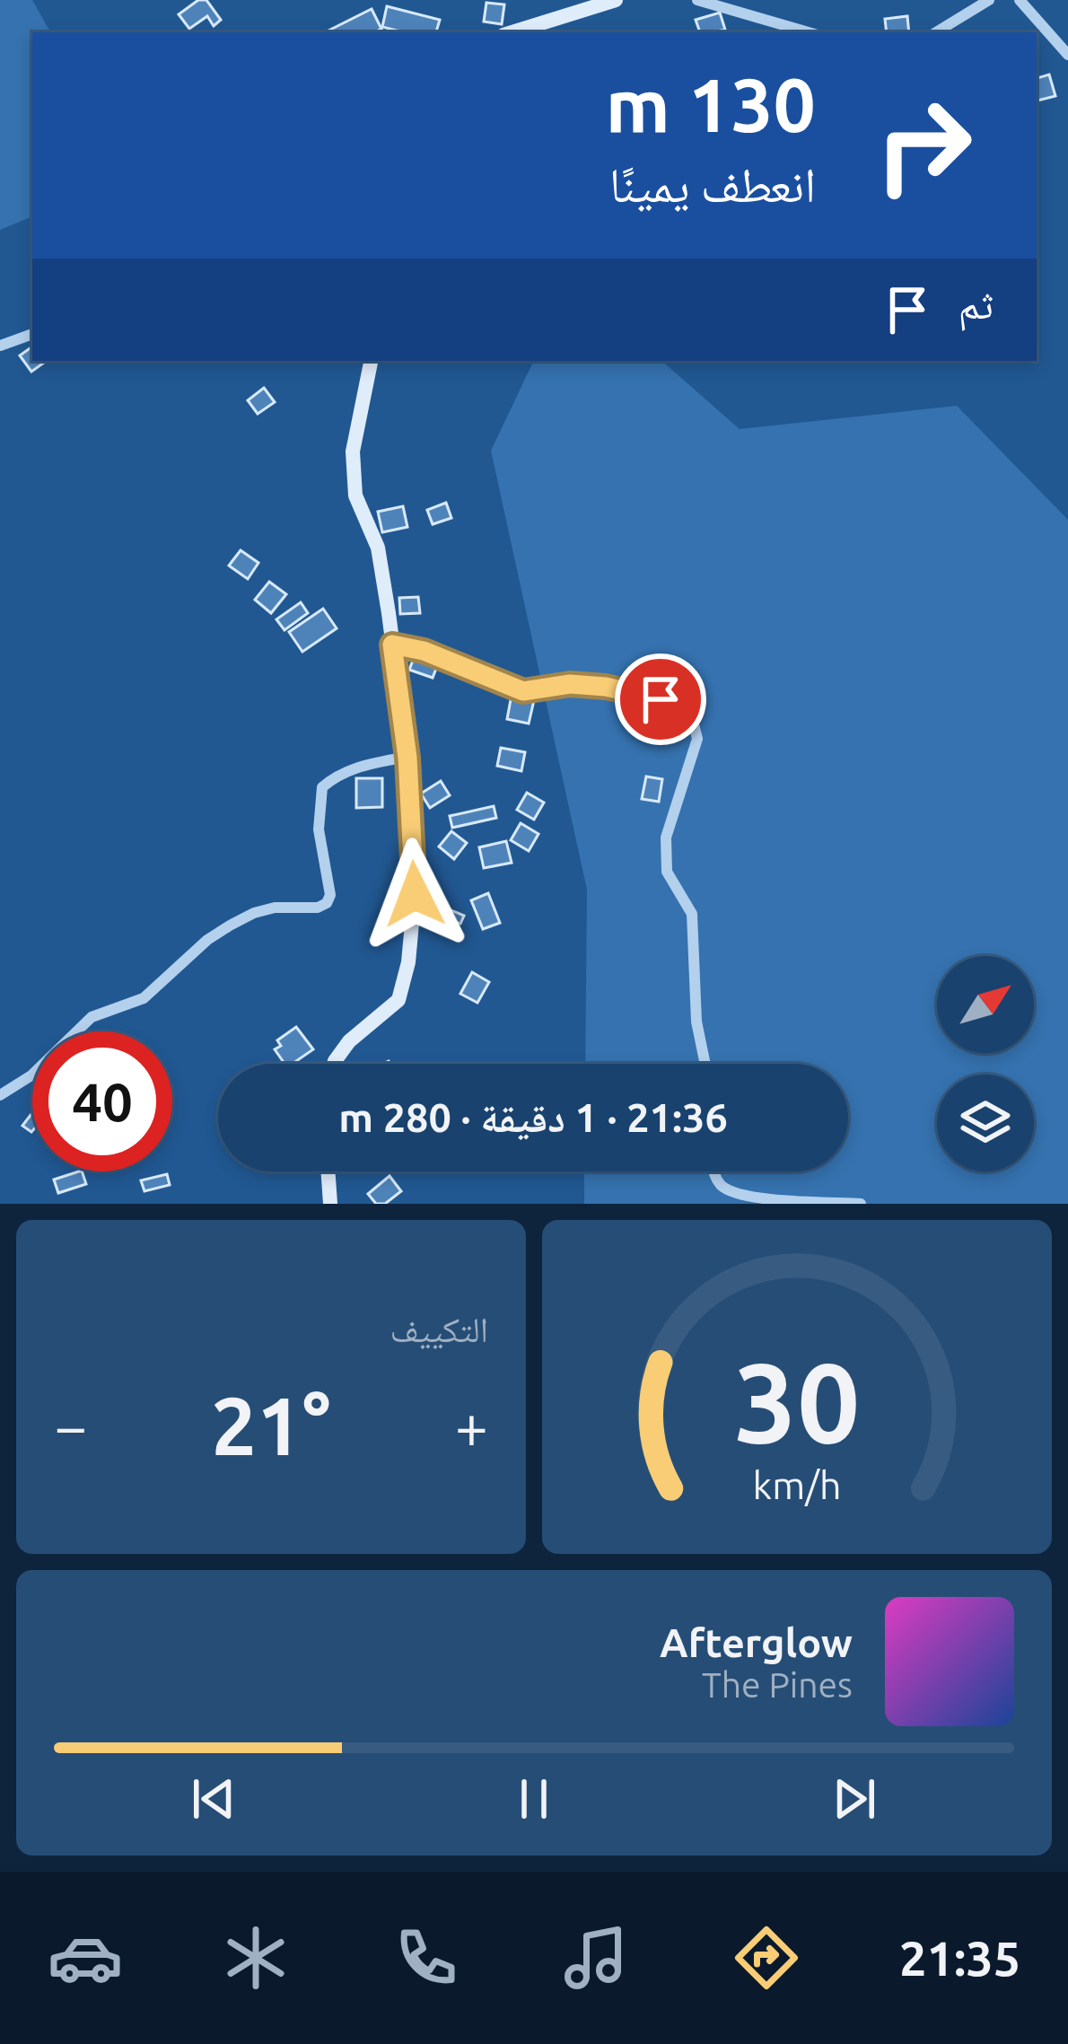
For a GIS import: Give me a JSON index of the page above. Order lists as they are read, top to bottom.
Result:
{
  "north": "top right",
  "page": {
    "turn": ["130 m", "انعطف يمينًا"],
    "then": "ثم",
    "limit": "40",
    "trip": "21:36 · 1 دقيقة · 280 m",
    "tile": "التكييف",
    "heat": ["−", "21°", "+"],
    "song": ["Afterglow", "The Pines"],
    "tabs": "21:35",
    "gauge": ["30", "km/h"]
  }
}
